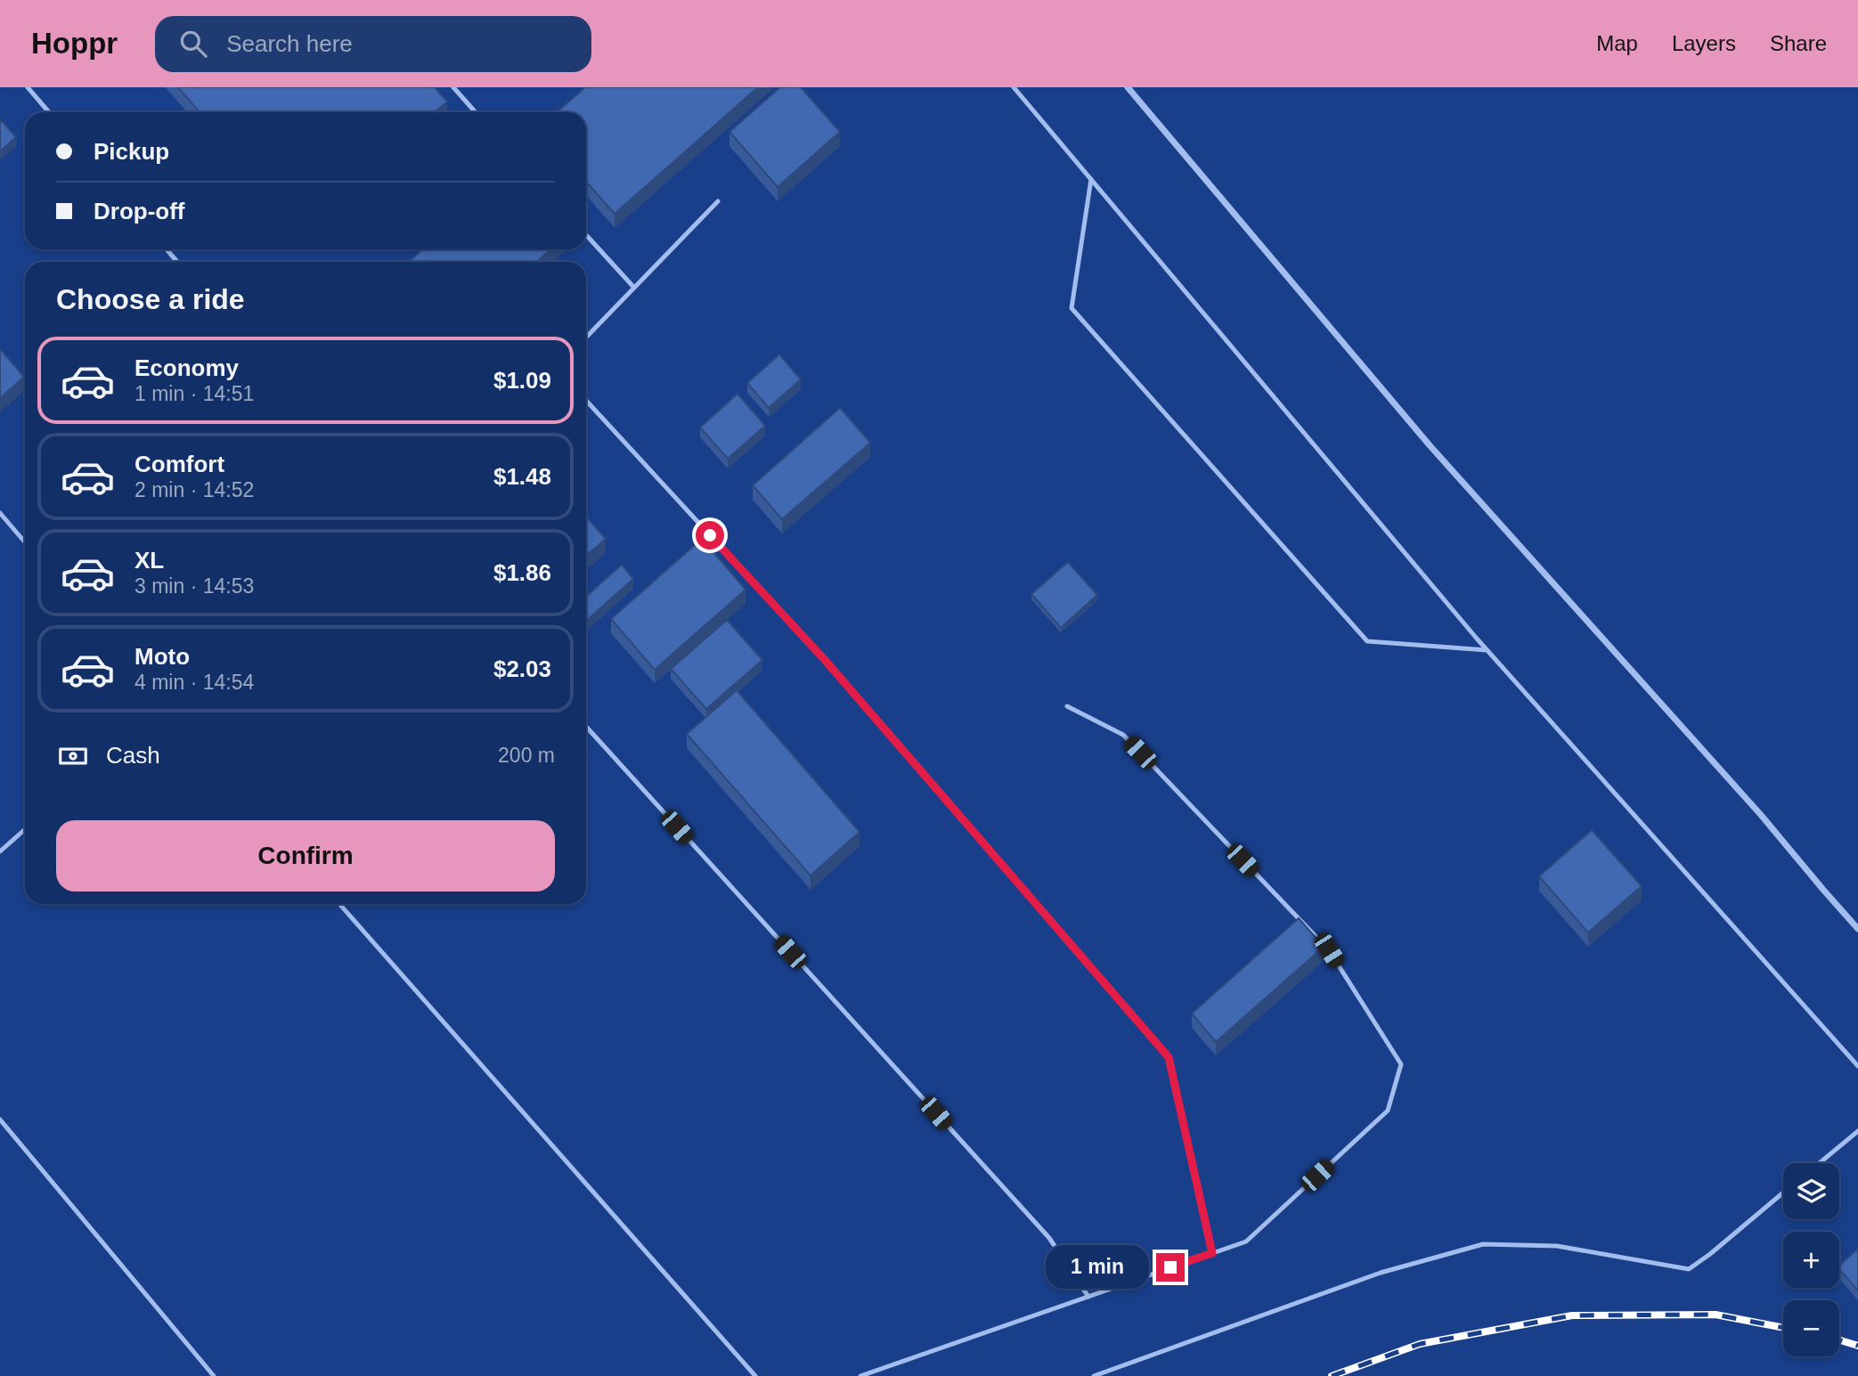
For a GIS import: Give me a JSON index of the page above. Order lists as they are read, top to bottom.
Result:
{
  "page": {
    "header": "Hoppr",
    "search": "Search here",
    "nav": ["Map", "Layers", "Share"],
    "banner": ["Pickup", "Drop-off"],
    "heading": "Choose a ride",
    "list": [
      {
        "name": "Economy",
        "note": "1 min · 14:51",
        "value": "$1.09"
      },
      {
        "name": "Comfort",
        "note": "2 min · 14:52",
        "value": "$1.48"
      },
      {
        "name": "XL",
        "note": "3 min · 14:53",
        "value": "$1.86"
      },
      {
        "name": "Moto",
        "note": "4 min · 14:54",
        "value": "$2.03"
      }
    ],
    "pay": ["Cash", "200 m"],
    "buttons": "Confirm",
    "map_buttons": ["+", "−"],
    "bubble": "1 min"
  }
}
